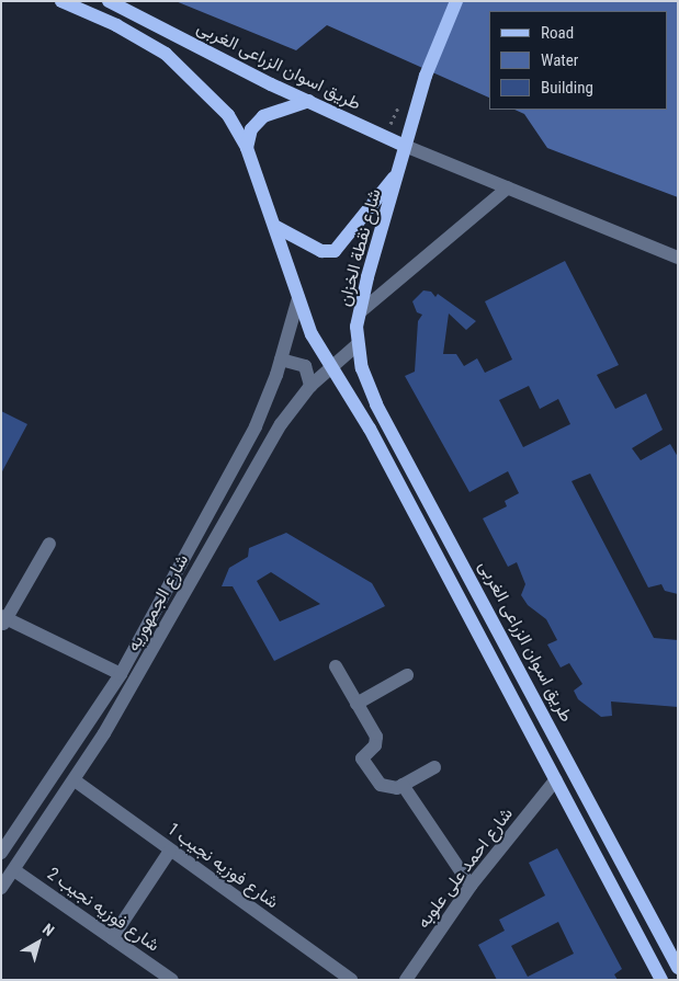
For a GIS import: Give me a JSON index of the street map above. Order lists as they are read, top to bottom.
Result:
{
  "streets": {
    "main road": ["طريق اسوان الزراعى الغربى", "شارع نقطة الخزان"],
    "street": [
      "شارع الجمهوريه",
      "شارع فوزيه نجيب 1",
      "شارع احمد على علوبه",
      "شارع فوزيه نجيب 2"
    ]
  },
  "crossings": [
    ["طريق اسوان الزراعى الغربى", "شارع نقطة الخزان"],
    ["طريق اسوان الزراعى الغربى", "شارع الجمهوريه"],
    ["شارع الجمهوريه", "شارع فوزيه نجيب 1"],
    ["شارع الجمهوريه", "شارع فوزيه نجيب 2"]
  ],
  "legend": ["Road", "Water", "Building"],
  "north": "top right"
}
